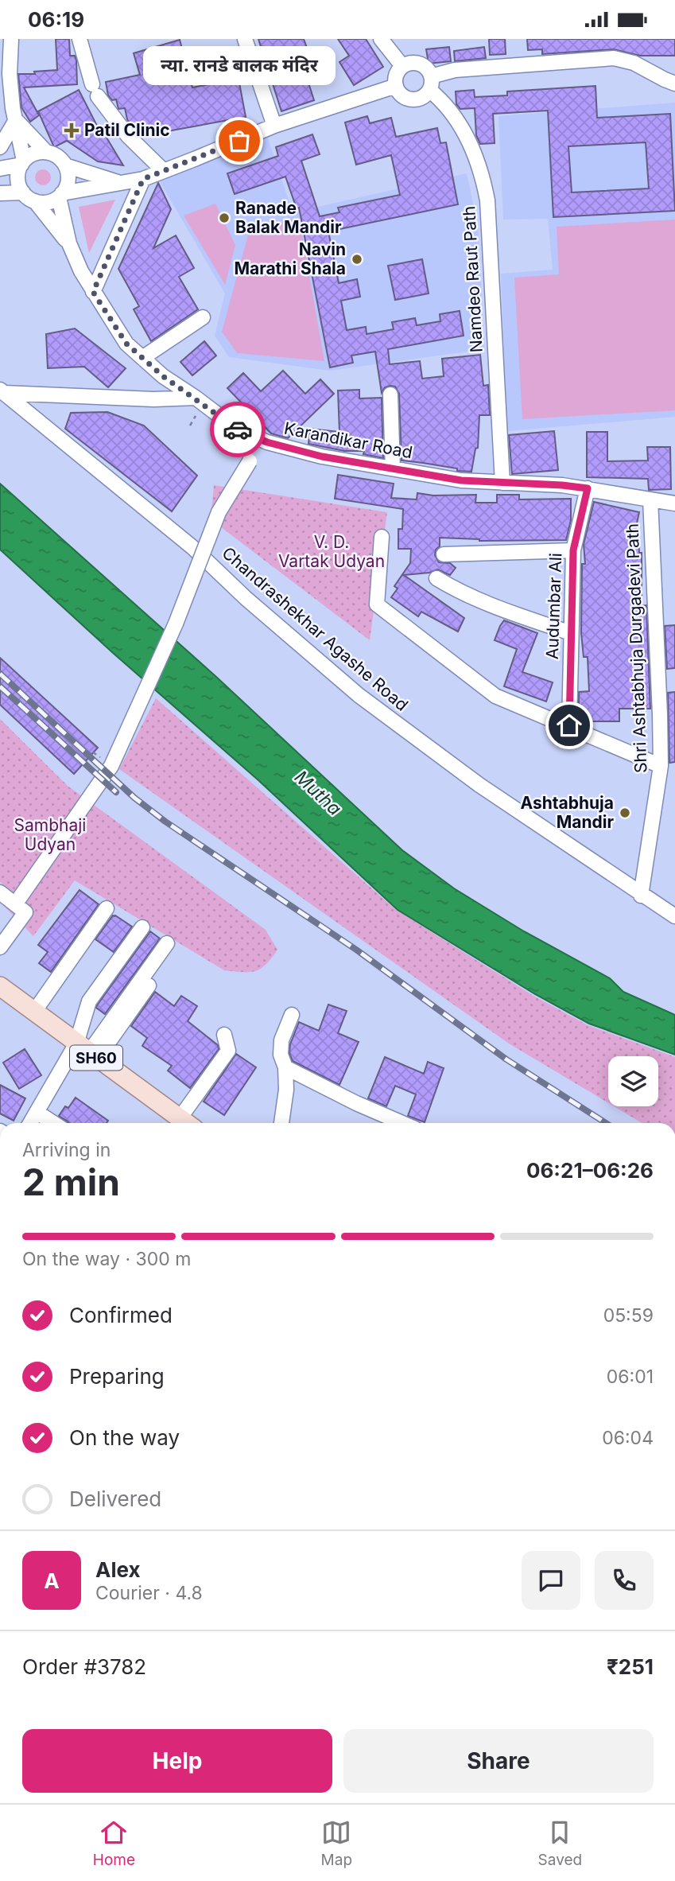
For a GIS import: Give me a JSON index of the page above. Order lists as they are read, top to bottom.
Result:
{
  "streets": {
    "main road": ["SH60"],
    "street": [
      "Namdeo Raut Path",
      "Karandikar Road",
      "Audumbar Ali",
      "Chandrashekhar Agashe Road",
      "Shri Ashtabhuja Durgadevi Path"
    ]
  },
  "crossings": [
    ["Namdeo Raut Path", "Karandikar Road"],
    ["Karandikar Road", "Audumbar Ali"],
    ["Karandikar Road", "Shri Ashtabhuja Durgadevi Path"],
    ["Chandrashekhar Agashe Road", "Shri Ashtabhuja Durgadevi Path"]
  ],
  "water": ["Mutha"],
  "parks": ["V. D. Vartak Udyan", "Sambhaji Udyan"],
  "places": {
    "health": ["Patil Clinic"],
    "other": [
      "न्या. रानडे बालक मंदिर",
      "Ranade Balak Mandir",
      "Navin Marathi Shala",
      "Ashtabhuja Mandir"
    ]
  },
  "page": {
    "status": "06:19",
    "bubble": "न्या. रानडे बालक मंदिर",
    "heading": ["2 min", "Arriving in", "06:21–06:26"],
    "panel": [
      "Alex",
      "Courier · 4.8",
      "Order #3782",
      "₹251"
    ],
    "bar": "On the way · 300 m",
    "list": [
      ["Confirmed", "05:59"],
      ["Preparing", "06:01"],
      ["On the way", "06:04"],
      "Delivered"
    ],
    "round": "A",
    "buttons": ["Help", "Share"],
    "tabs": ["Home", "Map", "Saved"]
  }
}
